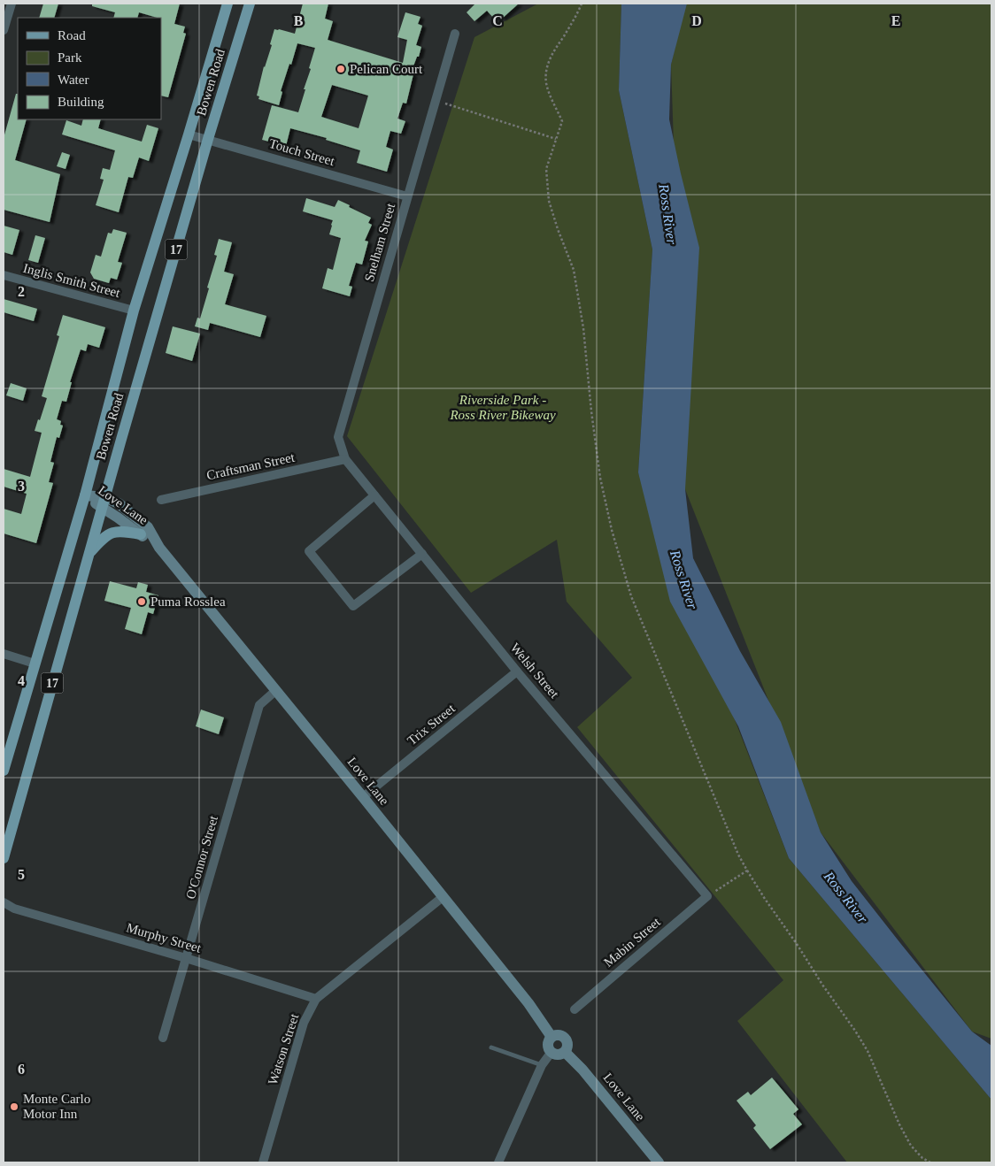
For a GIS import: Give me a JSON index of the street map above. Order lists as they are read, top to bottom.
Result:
{
  "streets": {
    "main road": ["Bowen Road", "17"],
    "street": [
      "Touch Street",
      "Snelham Street",
      "Inglis Smith Street",
      "Craftsman Street",
      "Love Lane",
      "Welsh Street",
      "Trix Street",
      "O'Connor Street",
      "Murphy Street",
      "Mabin Street",
      "Watson Street"
    ]
  },
  "crossings": [
    ["Bowen Road", "Touch Street"],
    ["Bowen Road", "Inglis Smith Street"],
    ["Bowen Road", "Love Lane"],
    ["Touch Street", "Snelham Street"],
    ["Snelham Street", "Craftsman Street"],
    ["Snelham Street", "Welsh Street"],
    ["Craftsman Street", "Welsh Street"],
    ["Love Lane", "Trix Street"],
    ["Love Lane", "O'Connor Street"],
    ["Love Lane", "Watson Street"],
    ["Welsh Street", "Trix Street"],
    ["Welsh Street", "Mabin Street"],
    ["O'Connor Street", "Murphy Street"],
    ["Murphy Street", "Watson Street"]
  ],
  "water": ["Ross River"],
  "parks": ["Riverside Park - Ross River Bikeway"],
  "places": ["Pelican Court", "Puma Rosslea", "Monte Carlo Motor Inn"],
  "legend": [
    "Road",
    "Park",
    "Water",
    "Building"
  ],
  "grid": {
    "columns": [
      "B",
      "C",
      "D",
      "E"
    ],
    "rows": [
      "2",
      "3",
      "4",
      "5",
      "6"
    ]
  }
}
